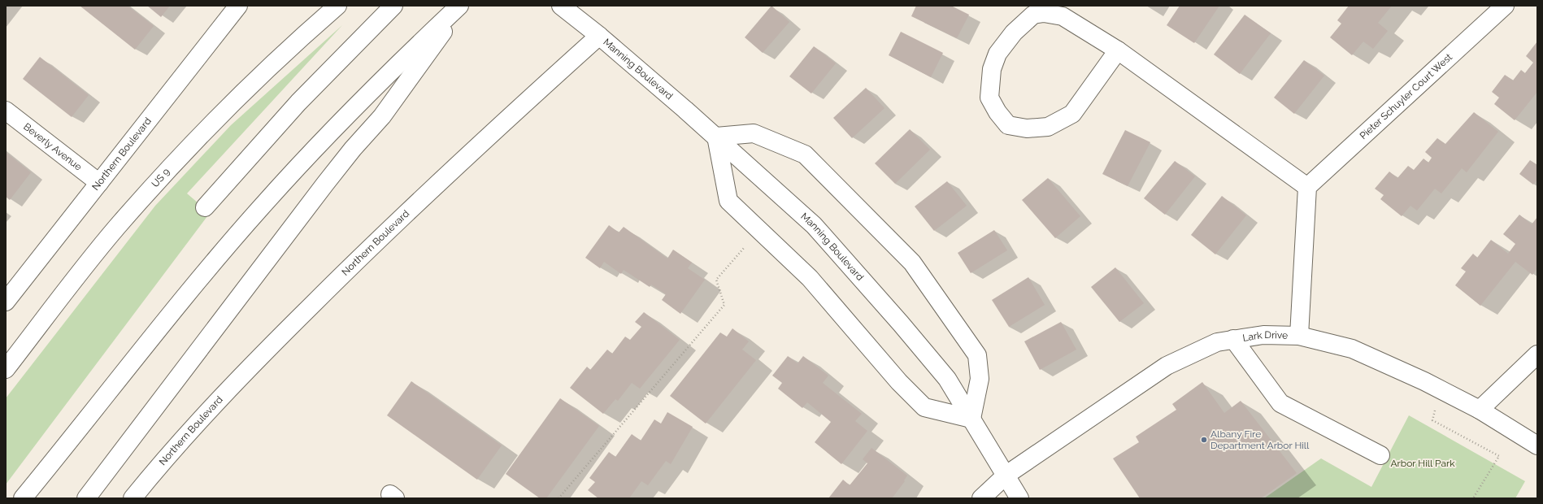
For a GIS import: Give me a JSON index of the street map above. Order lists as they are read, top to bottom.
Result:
{
  "streets": {
    "main road": [
      "Manning Boulevard",
      "Pieter Schuyler Court West",
      "Beverly Avenue",
      "Northern Boulevard",
      "US 9",
      "Lark Drive"
    ]
  },
  "crossings": [
    ["Manning Boulevard", "Northern Boulevard"],
    ["Manning Boulevard", "Lark Drive"],
    ["Beverly Avenue", "Northern Boulevard"]
  ],
  "parks": ["Arbor Hill Park"],
  "places": ["Albany Fire Department Arbor Hill"]
}
